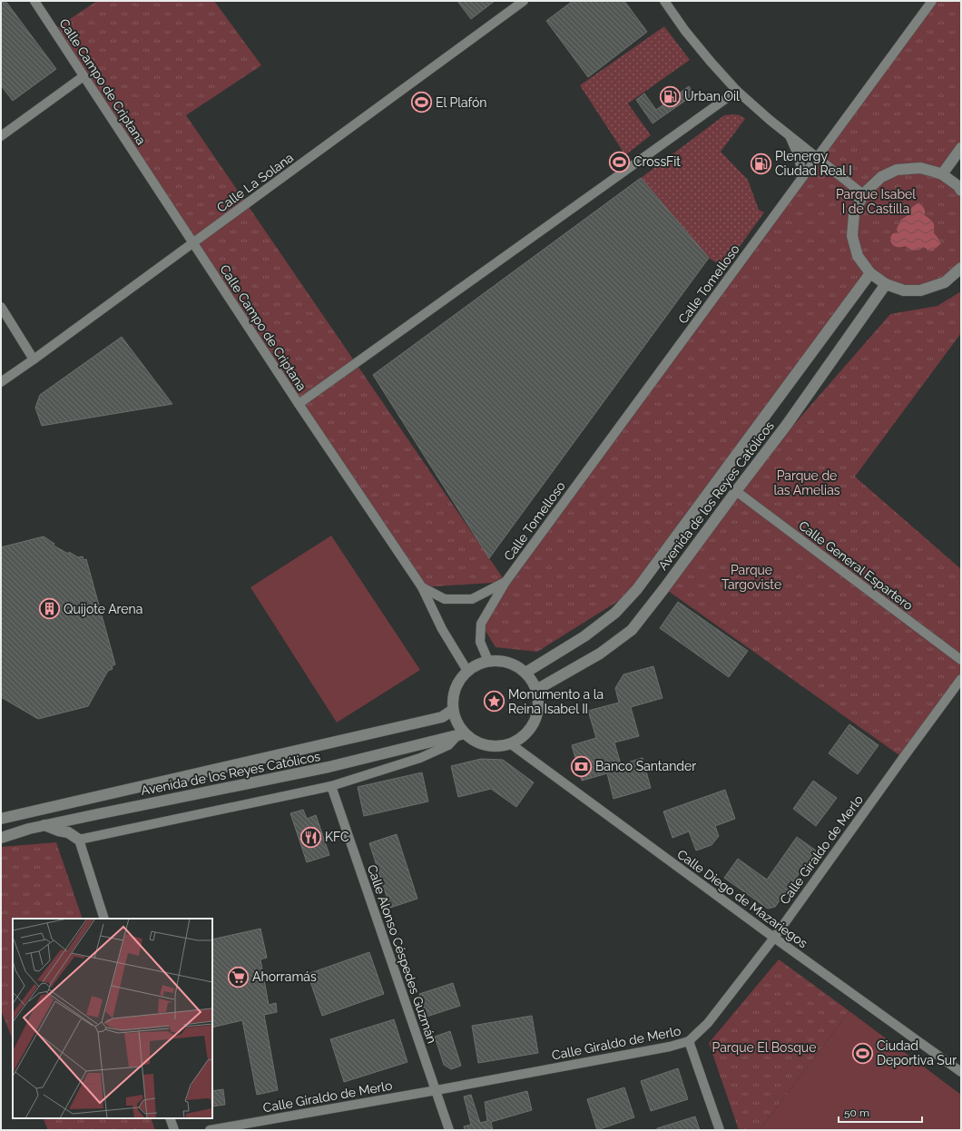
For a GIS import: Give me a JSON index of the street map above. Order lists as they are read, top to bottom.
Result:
{
  "streets": {
    "main road": ["Avenida de los Reyes Católicos"],
    "street": [
      "Calle Campo de Criptana",
      "Calle La Solana",
      "Calle Tomelloso",
      "Calle General Espartero",
      "Calle Giraldo de Merlo",
      "Calle Diego de Mazariegos",
      "Calle Alonso Céspedes Guzmán"
    ]
  },
  "crossings": [
    ["Calle Campo de Criptana", "Calle La Solana"],
    ["Calle Campo de Criptana", "Calle Tomelloso"],
    ["Calle Campo de Criptana", "Avenida de los Reyes Católicos"],
    ["Calle Campo de Criptana", "Calle Diego de Mazariegos"],
    ["Calle Tomelloso", "Avenida de los Reyes Católicos"],
    ["Calle Tomelloso", "Calle Diego de Mazariegos"],
    ["Avenida de los Reyes Católicos", "Calle General Espartero"],
    ["Avenida de los Reyes Católicos", "Calle Diego de Mazariegos"],
    ["Calle Giraldo de Merlo", "Calle Diego de Mazariegos"],
    ["Calle Giraldo de Merlo", "Calle Alonso Céspedes Guzmán"]
  ],
  "parks": [
    "Parque Isabel I de Castilla",
    "Parque de las Amelias",
    "Parque Targoviste",
    "Parque El Bosque"
  ],
  "places": {
    "fuel station": ["Urban Oil", "Plenergy Ciudad Real I"],
    "sports": ["El Plafón", "CrossFit", "Ciudad Deportiva Sur"],
    "building": ["Quijote Arena"],
    "place": ["Monumento a la Reina Isabel II"],
    "bank": ["Banco Santander"],
    "restaurant": ["KFC"],
    "supermarket": ["Ahorramás"]
  },
  "scale_bar": "50 m"
}
